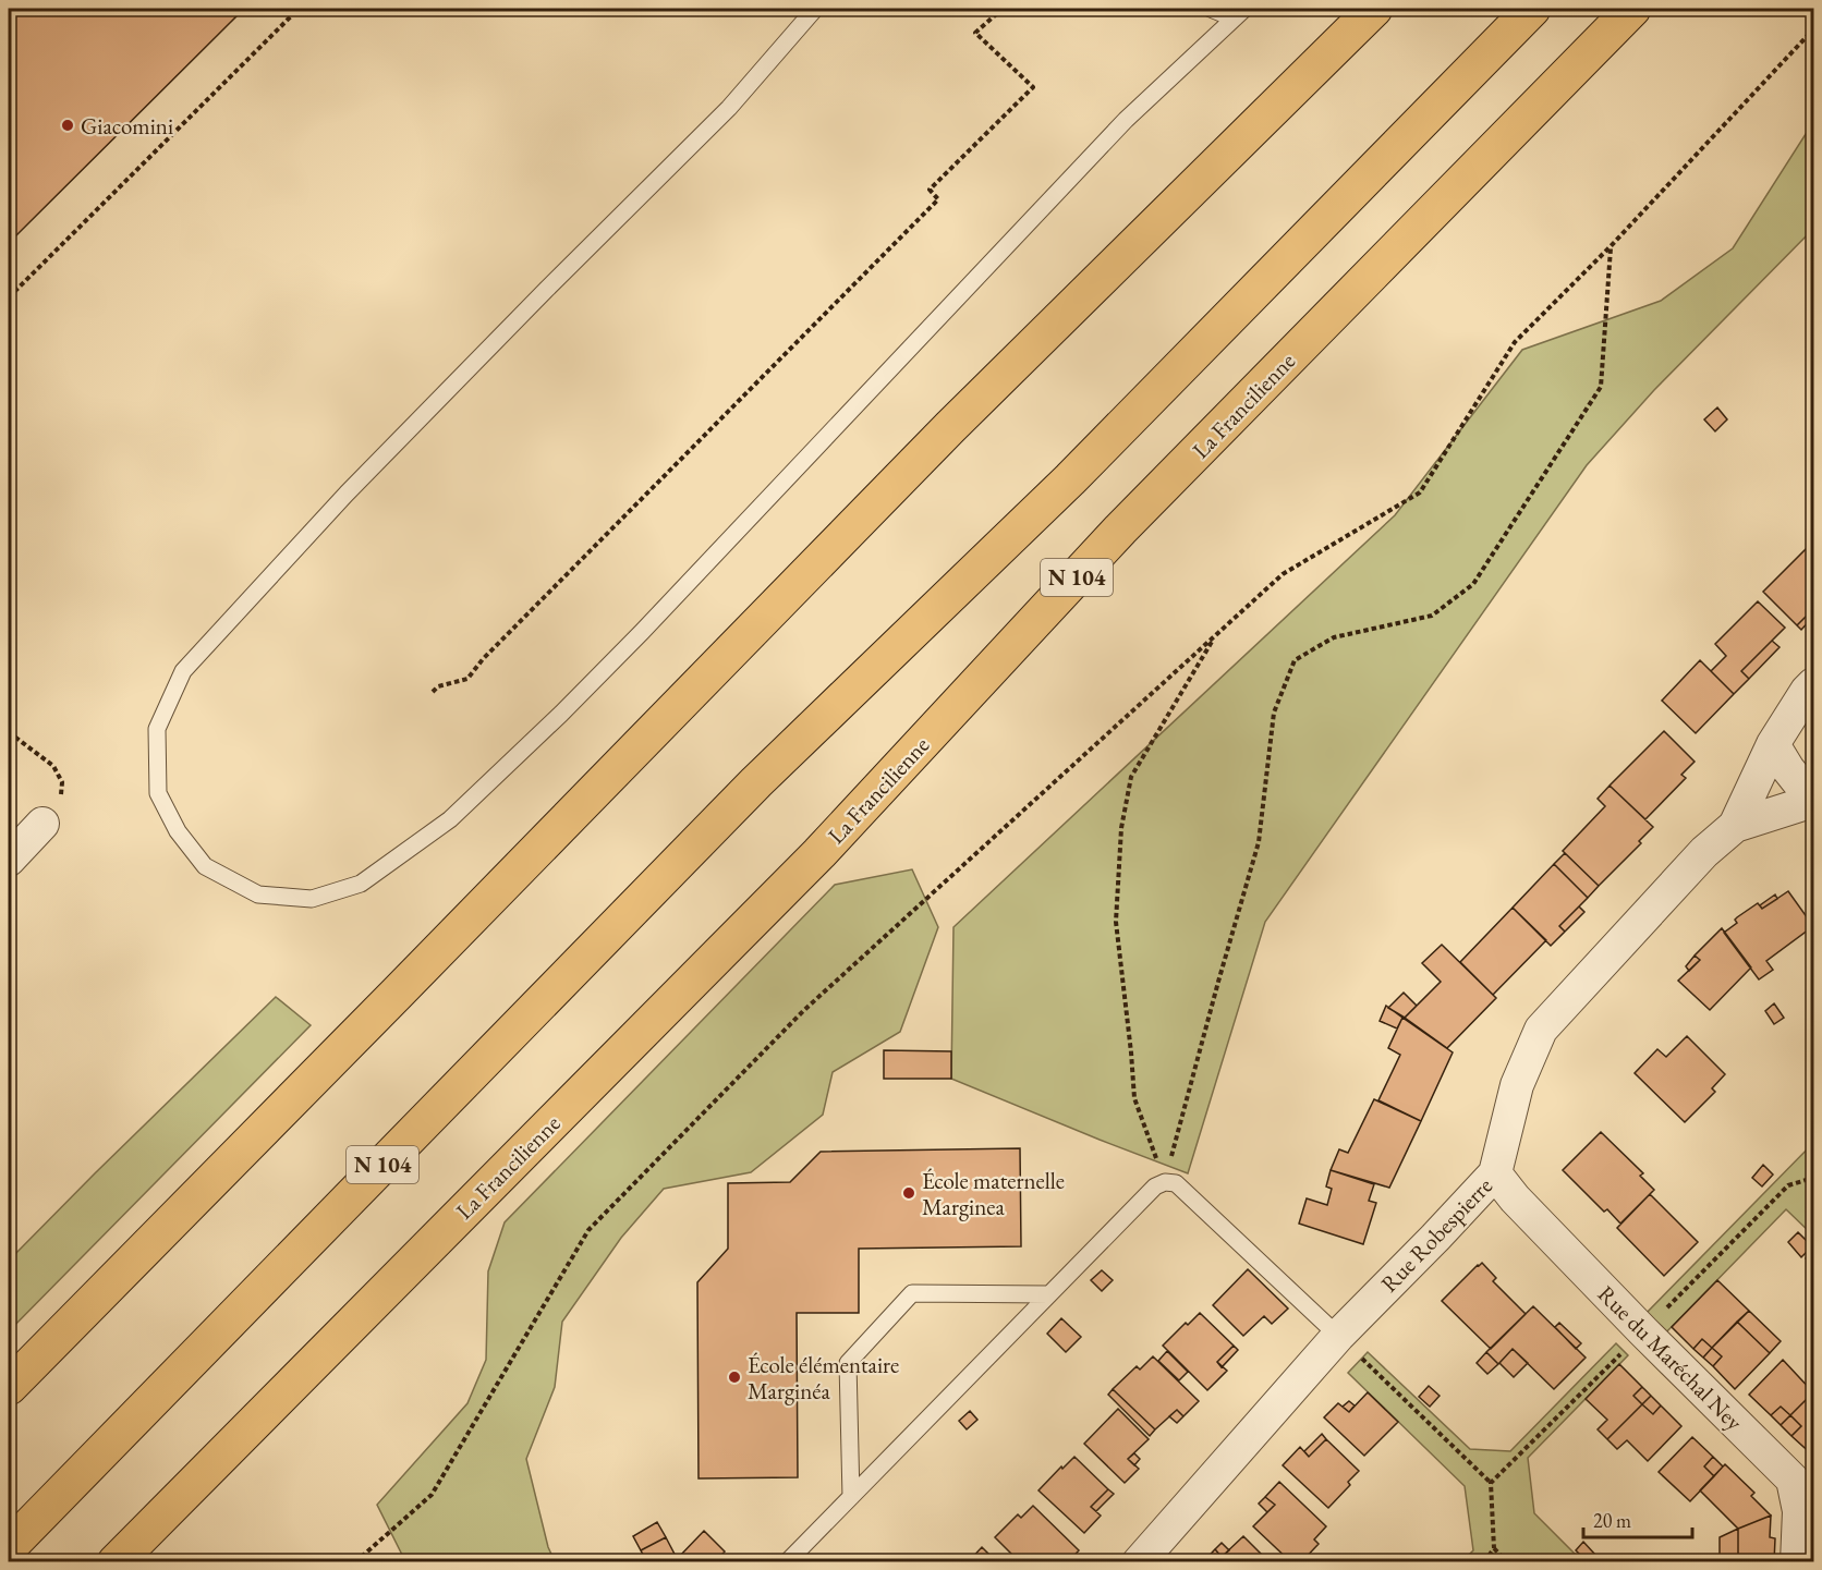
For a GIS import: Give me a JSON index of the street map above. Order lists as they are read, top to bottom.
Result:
{
  "streets": {
    "highway": ["La Francilienne", "N 104"],
    "street": ["Rue Robespierre", "Rue du Maréchal Ney"]
  },
  "crossings": [
    ["Rue Robespierre", "Rue du Maréchal Ney"]
  ],
  "places": ["Giacomini", "École maternelle Marginea", "École élémentaire Marginéa"],
  "scale_bar": "20 m"
}
